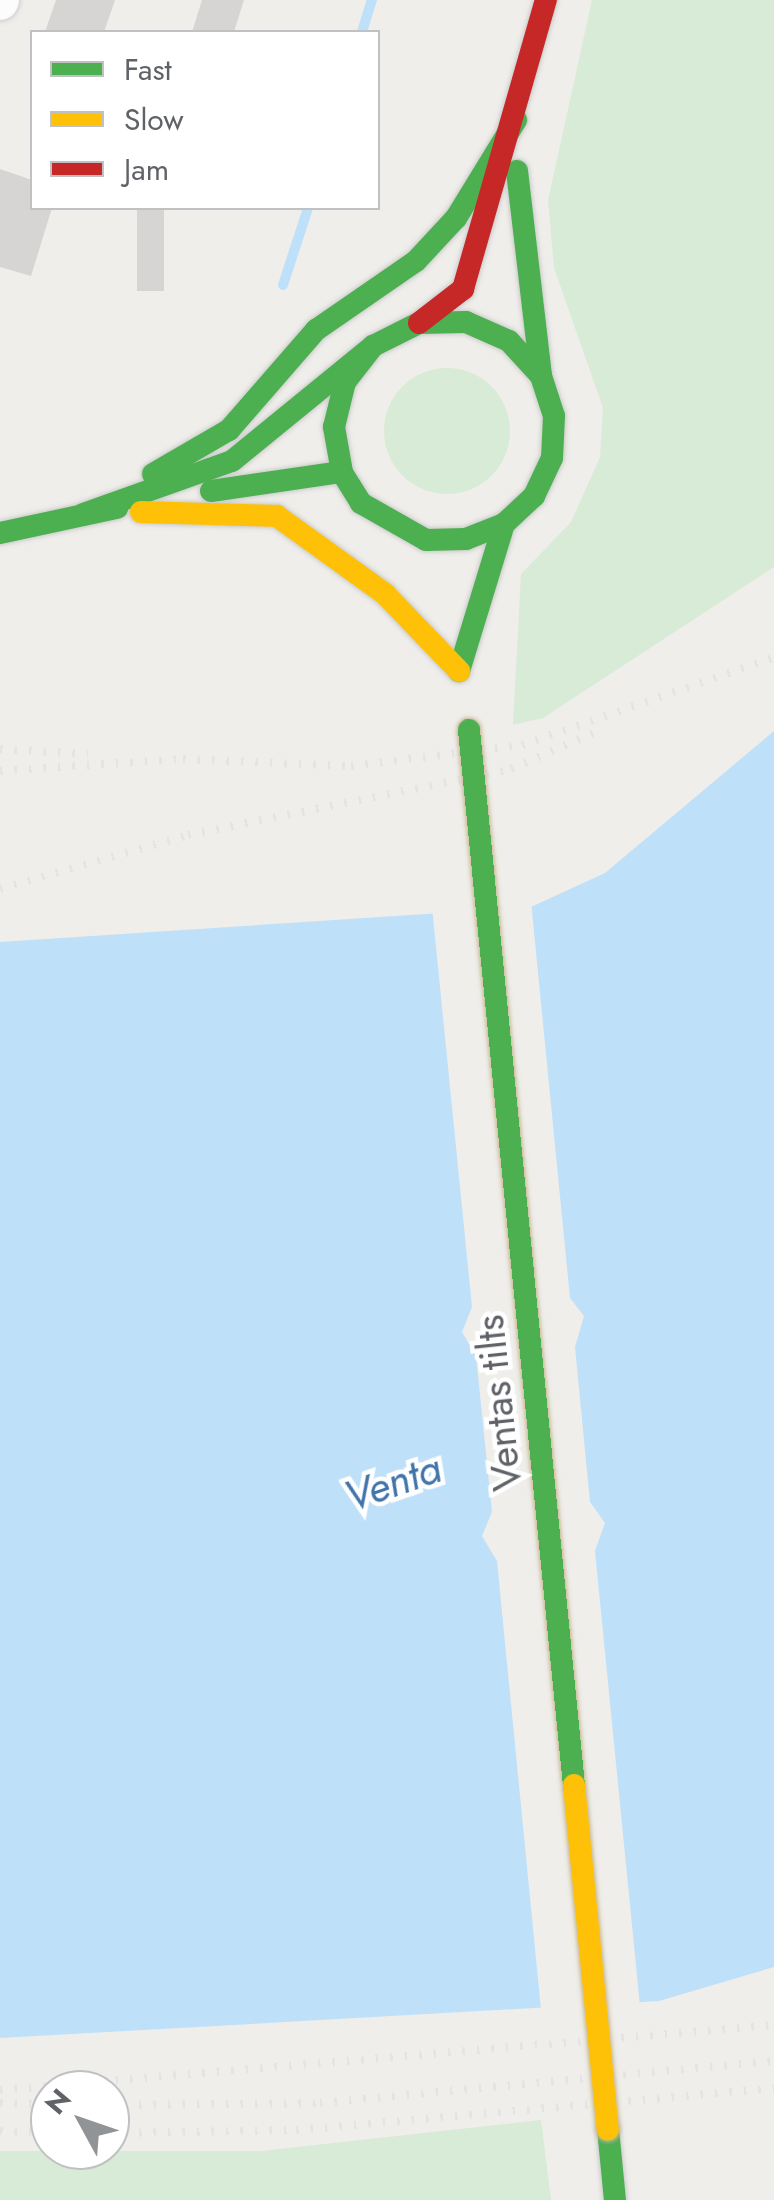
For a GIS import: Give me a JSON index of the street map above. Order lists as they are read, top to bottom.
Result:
{
  "streets": {
    "main road": ["Ventas tilts"]
  },
  "water": ["Venta"],
  "legend": ["Fast", "Slow", "Jam"],
  "north": "top left"
}
